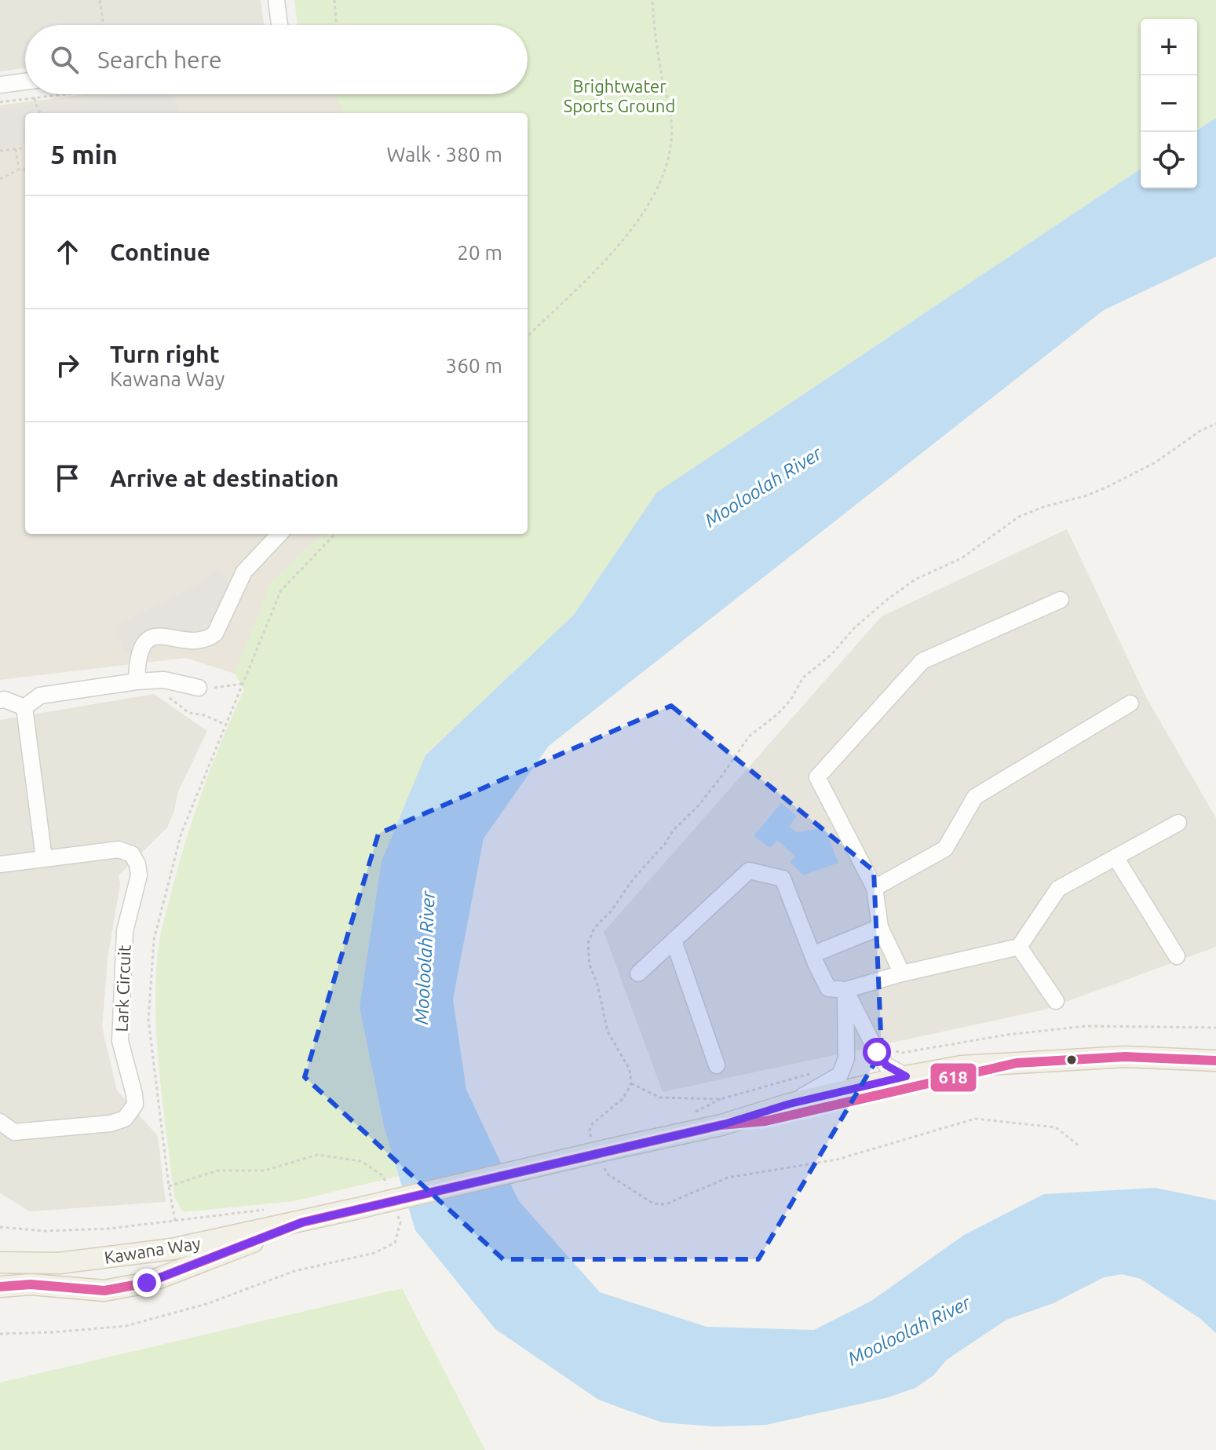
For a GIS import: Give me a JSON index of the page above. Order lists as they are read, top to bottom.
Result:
{
  "streets": {
    "main road": ["Kawana Way"],
    "street": ["Lark Circuit"]
  },
  "water": ["Mooloolah River"],
  "parks": ["Brightwater Sports Ground"],
  "lines": ["transit line 618"],
  "page": {
    "map_buttons": ["+", "−"],
    "search": "Search here",
    "heading": ["5 min", "Walk · 380 m"],
    "list": [
      ["Continue", "20 m"],
      ["Turn right", "Kawana Way", "360 m"],
      "Arrive at destination"
    ]
  }
}
